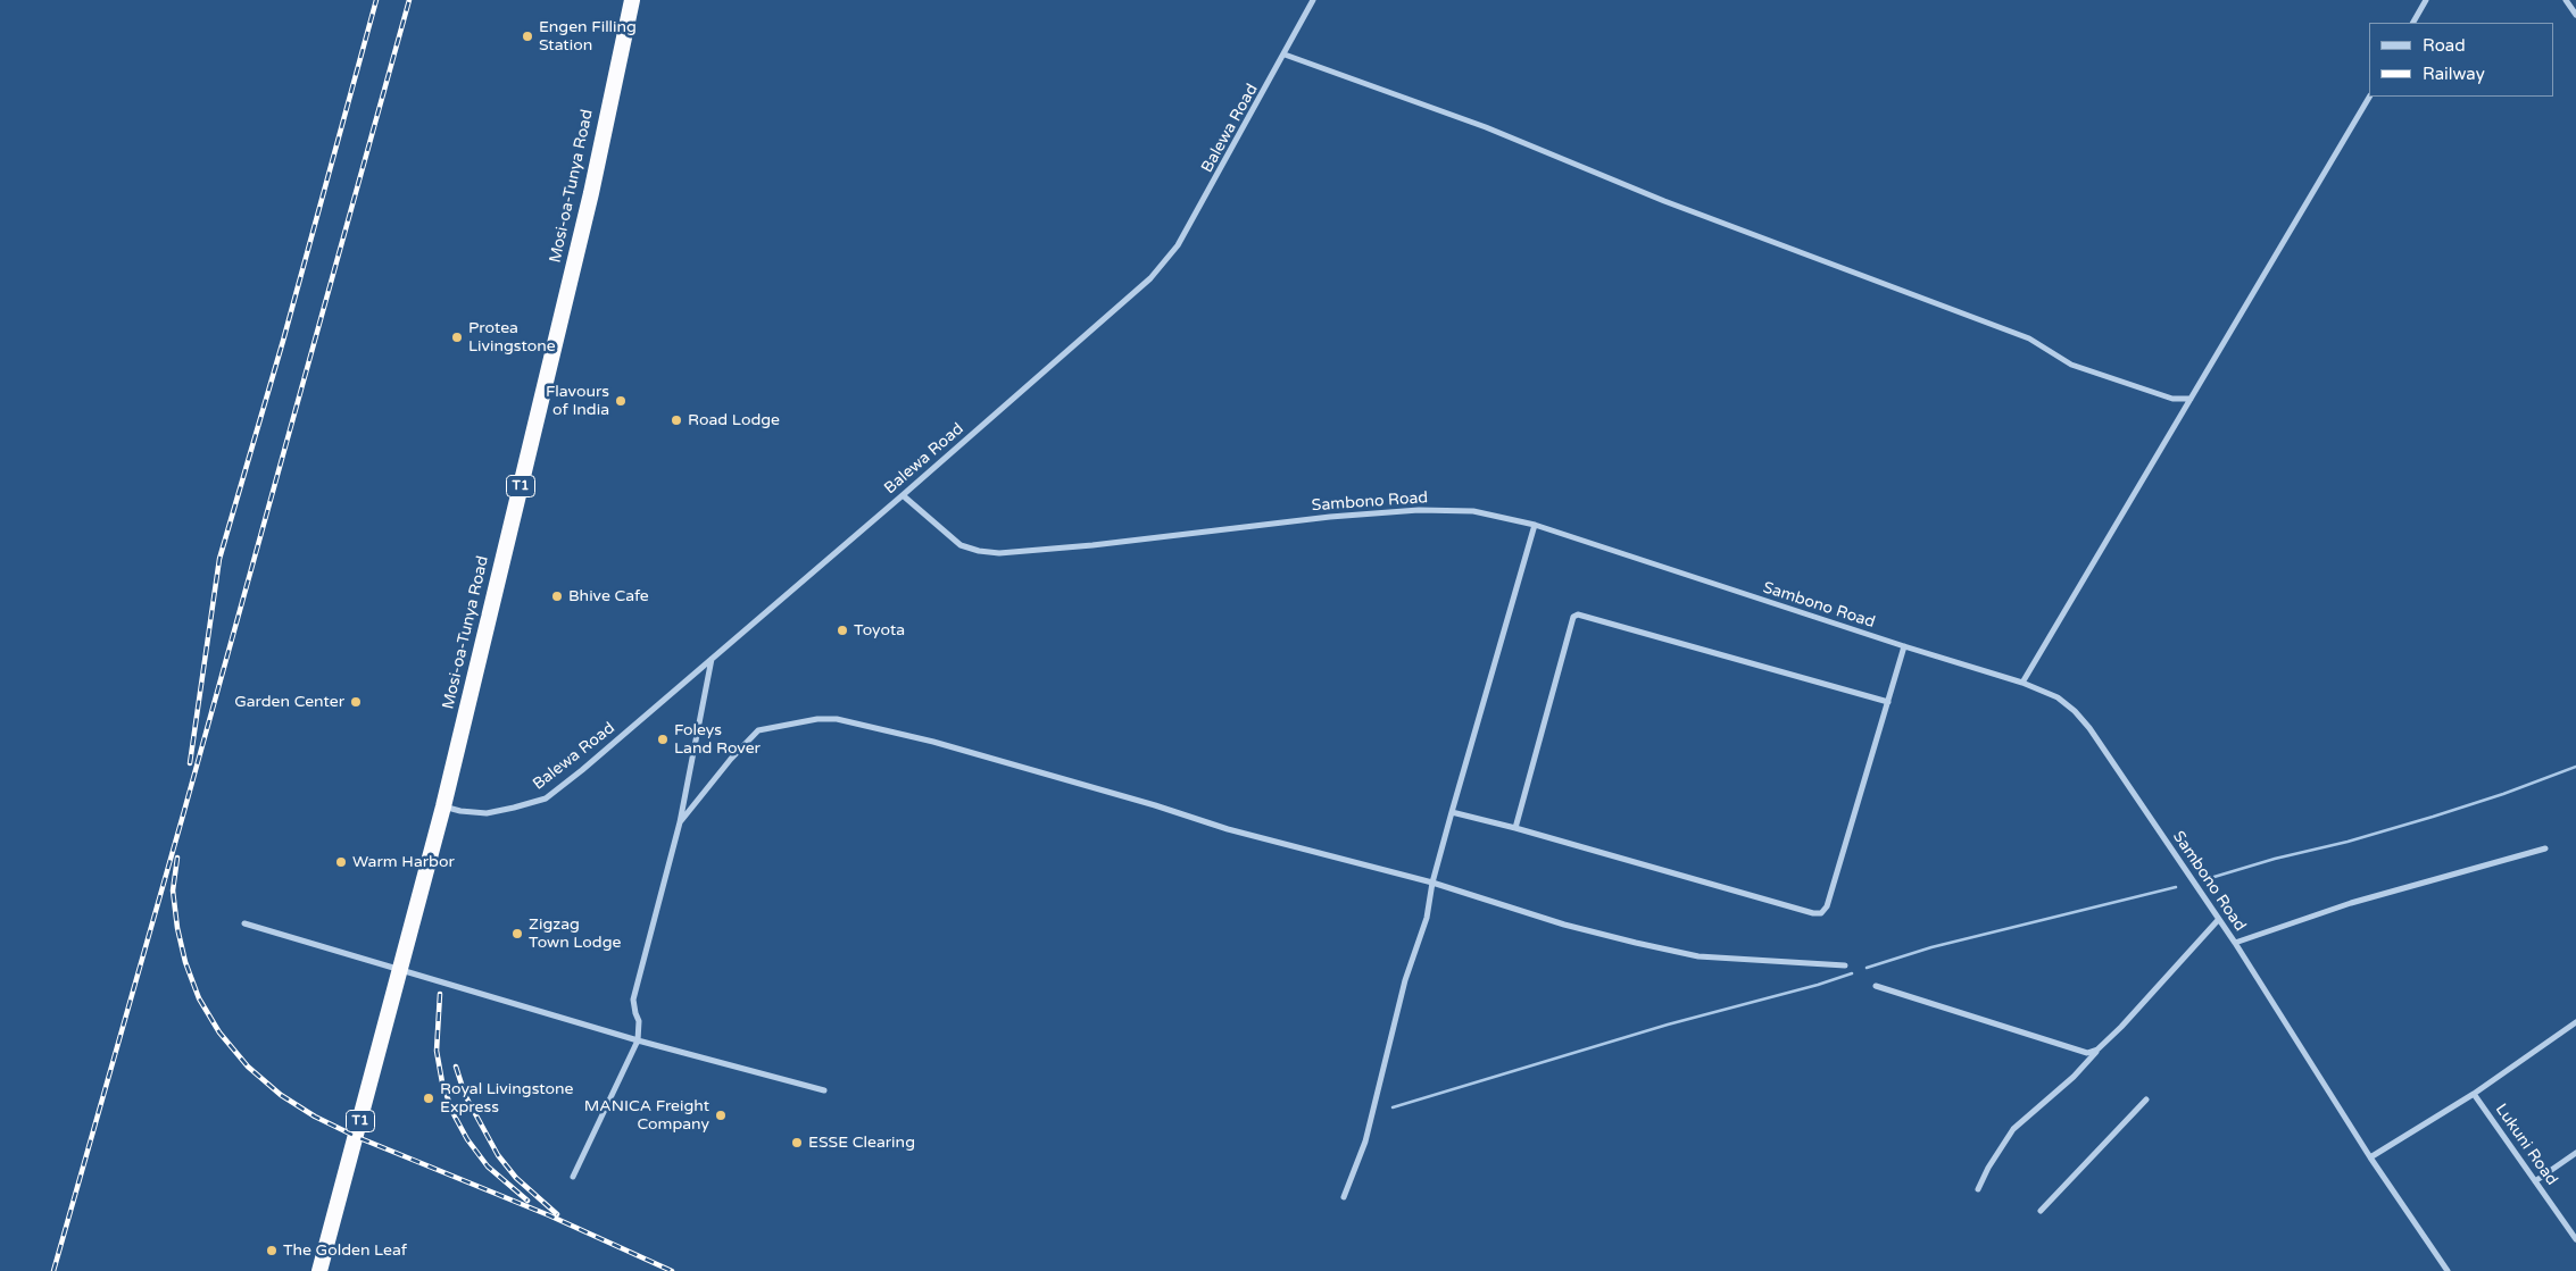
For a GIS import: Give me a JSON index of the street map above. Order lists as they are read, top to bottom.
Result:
{
  "streets": {
    "highway": ["Mosi-oa-Tunya Road", "T1"],
    "street": ["Balewa Road", "Sambono Road", "Lukuni Road"]
  },
  "crossings": [
    ["Balewa Road", "Mosi-oa-Tunya Road"],
    ["Balewa Road", "Sambono Road"]
  ],
  "places": [
    "Engen Filling Station",
    "Protea Livingstone",
    "Flavours of India",
    "Road Lodge",
    "Bhive Cafe",
    "Toyota",
    "Garden Center",
    "Foleys Land Rover",
    "Warm Harbor",
    "Zigzag Town Lodge",
    "Royal Livingstone Express",
    "MANICA Freight Company",
    "ESSE Clearing",
    "The Golden Leaf"
  ],
  "legend": ["Road", "Railway"]
}
